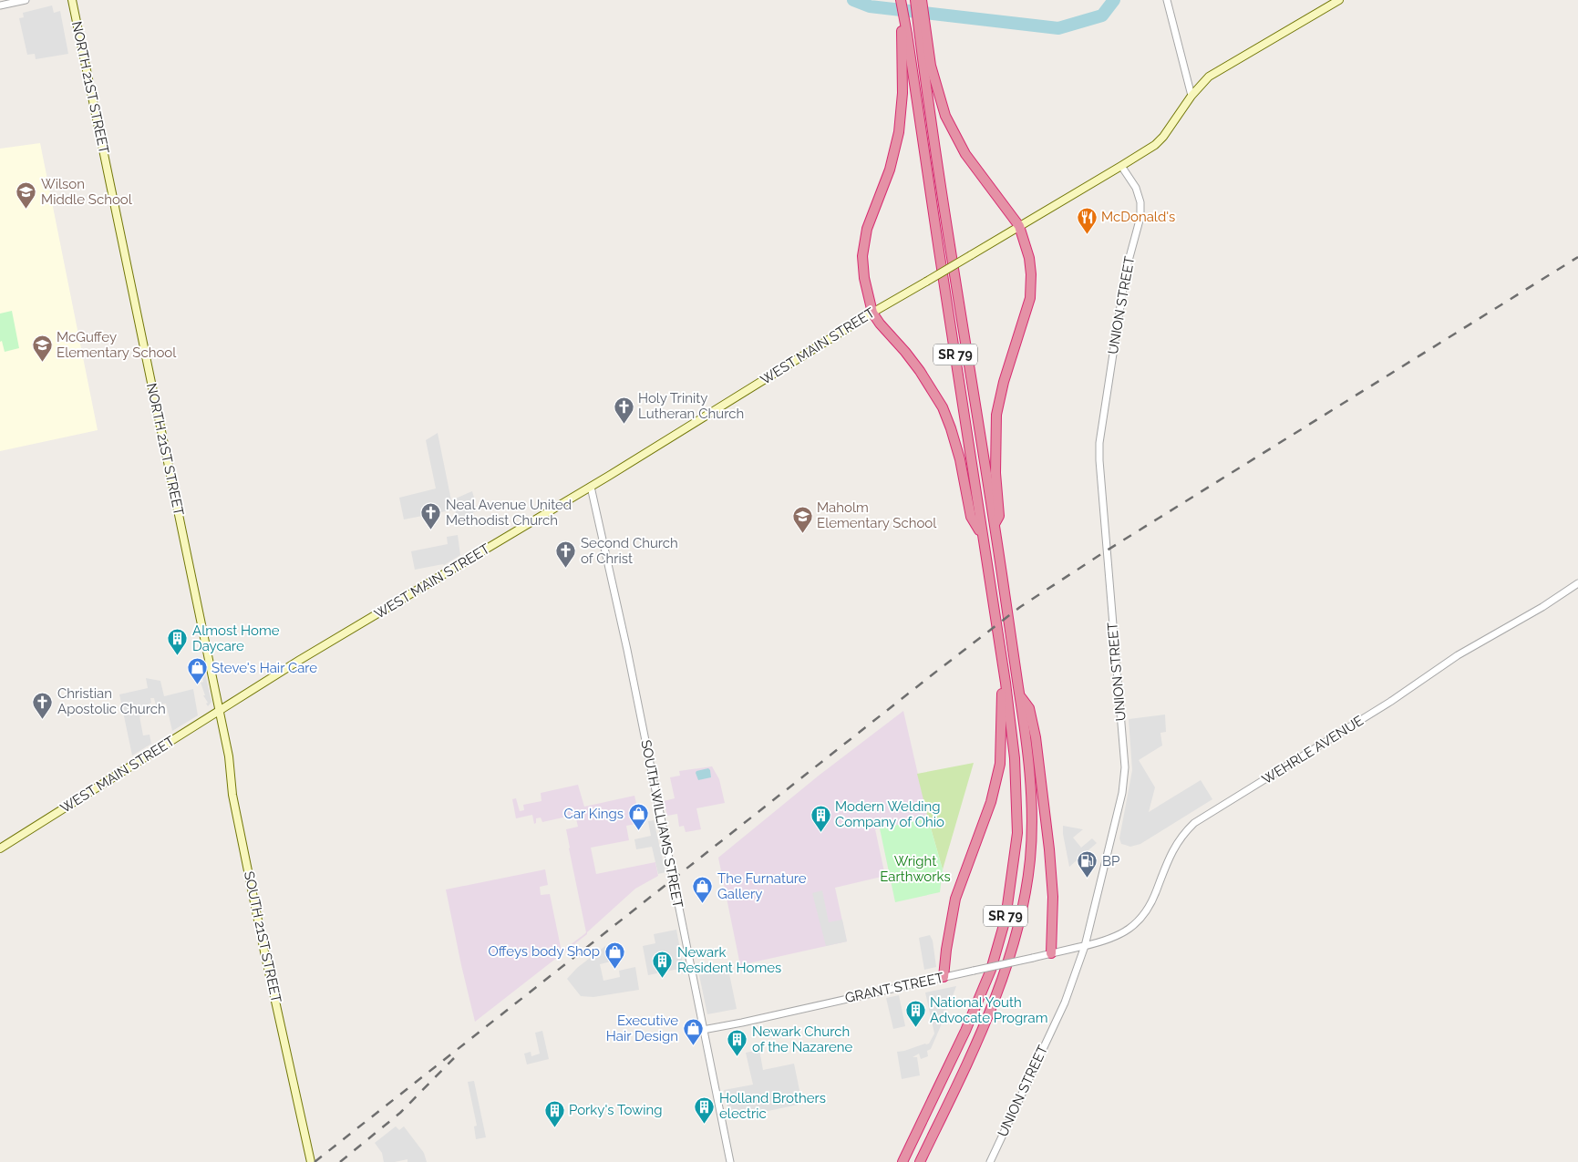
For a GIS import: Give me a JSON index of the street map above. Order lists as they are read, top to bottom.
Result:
{
  "streets": {
    "highway": ["SR 79"],
    "main road": ["NORTH 21ST STREET", "WEST MAIN STREET", "SOUTH 21ST STREET"],
    "street": [
      "UNION STREET",
      "WEHRLE AVENUE",
      "SOUTH WILLIAMS STREET",
      "GRANT STREET"
    ]
  },
  "crossings": [
    ["NORTH 21ST STREET", "WEST MAIN STREET"],
    ["NORTH 21ST STREET", "SOUTH 21ST STREET"],
    ["UNION STREET", "WEST MAIN STREET"],
    ["UNION STREET", "WEHRLE AVENUE"],
    ["UNION STREET", "GRANT STREET"],
    ["WEST MAIN STREET", "SOUTH WILLIAMS STREET"],
    ["WEST MAIN STREET", "SOUTH 21ST STREET"],
    ["WEHRLE AVENUE", "GRANT STREET"],
    ["SOUTH WILLIAMS STREET", "GRANT STREET"]
  ],
  "parks": ["Wright Earthworks"],
  "places": {
    "school or university": ["Wilson Middle School", "McGuffey Elementary School", "Maholm Elementary School"],
    "restaurant": ["McDonald's"],
    "church": [
      "Holy Trinity Lutheran Church",
      "Neal Avenue United Methodist Church",
      "Second Church of Christ",
      "Christian Apostolic Church"
    ],
    "building": [
      "Almost Home Daycare",
      "Modern Welding Company of Ohio",
      "Newark Resident Homes",
      "National Youth Advocate Program",
      "Newark Church of the Nazarene",
      "Holland Brothers electric",
      "Porky's Towing"
    ],
    "shop": [
      "Steve's Hair Care",
      "Car Kings",
      "The Furnature Gallery",
      "Offeys body Shop",
      "Executive Hair Design"
    ],
    "fuel station": ["BP"]
  }
}
